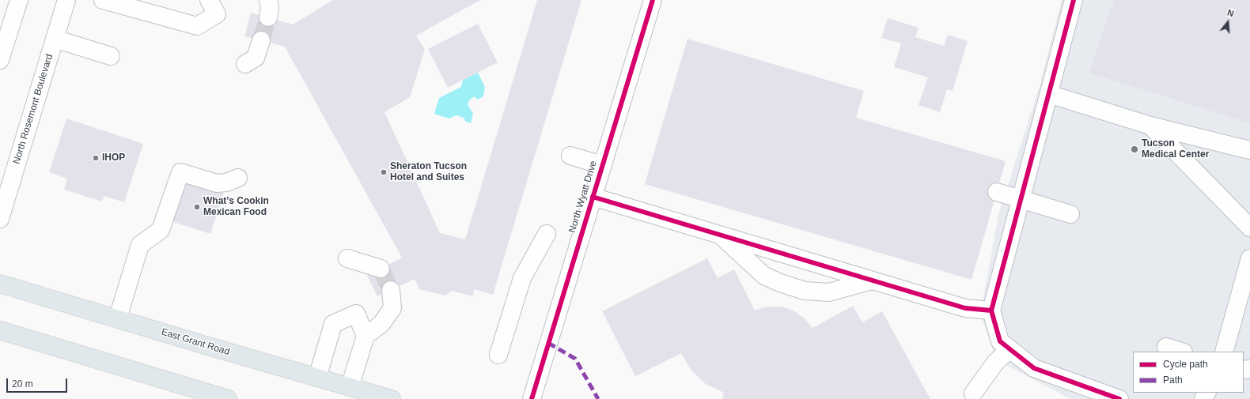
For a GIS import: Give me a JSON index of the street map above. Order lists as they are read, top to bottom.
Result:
{
  "streets": {
    "main road": ["East Grant Road"],
    "street": ["North Rosemont Boulevard", "North Wyatt Drive"]
  },
  "places": [
    "Tucson Medical Center",
    "IHOP",
    "Sheraton Tucson Hotel and Suites",
    "What’s Cookin Mexican Food"
  ],
  "legend": ["Cycle path", "Path"],
  "scale_bar": "20 m",
  "north": "top"
}
